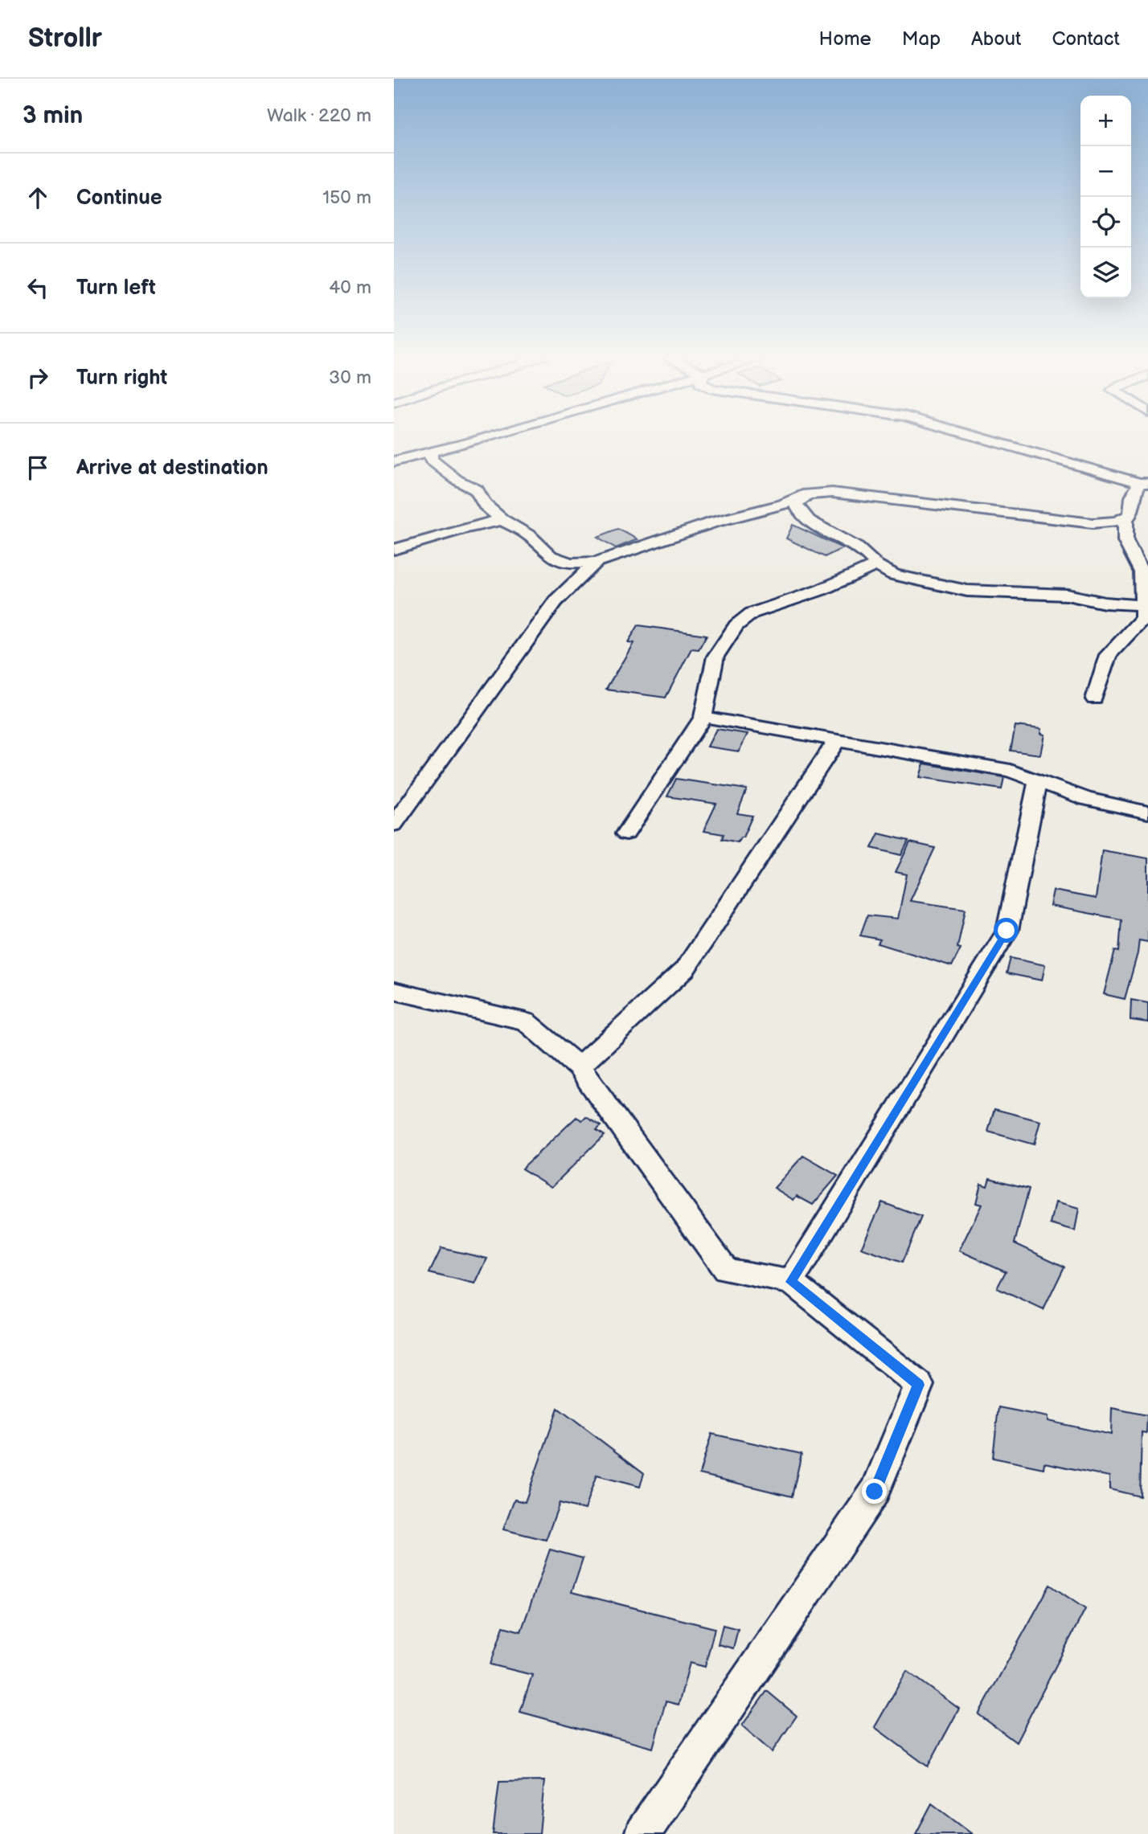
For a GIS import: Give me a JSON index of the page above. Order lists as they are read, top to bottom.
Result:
{
  "page": {
    "header": "Strollr",
    "nav": [
      "Home",
      "Map",
      "About",
      "Contact"
    ],
    "heading": ["3 min", "Walk · 220 m"],
    "map_buttons": ["+", "−"],
    "list": [
      ["Continue", "150 m"],
      ["Turn left", "40 m"],
      ["Turn right", "30 m"],
      "Arrive at destination"
    ]
  }
}
